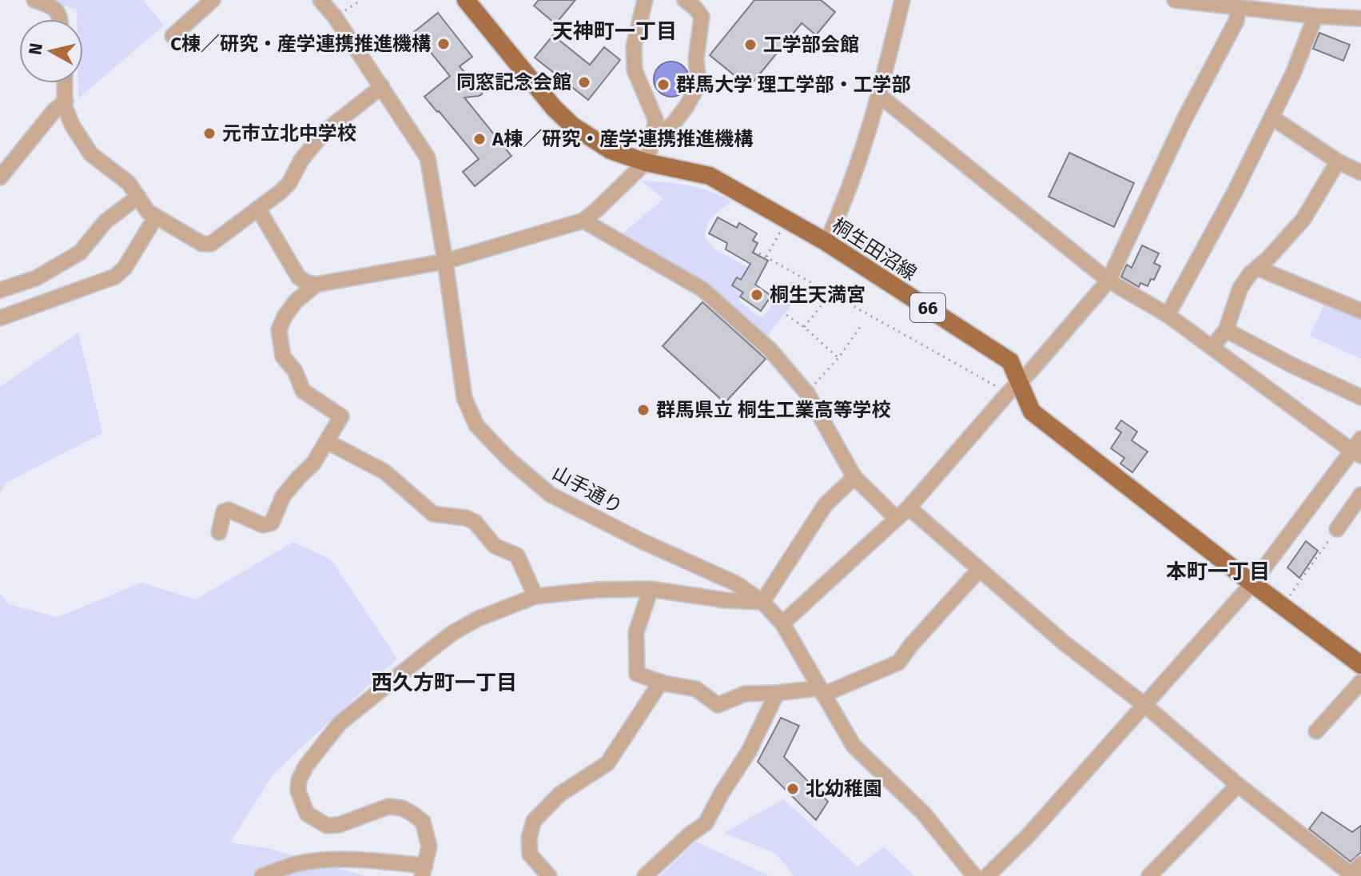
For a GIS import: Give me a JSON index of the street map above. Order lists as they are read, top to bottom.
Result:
{
  "streets": {
    "main road": ["桐生田沼線", "66"],
    "street": ["山手通り"]
  },
  "districts": ["天神町一丁目", "本町一丁目", "西久方町一丁目"],
  "places": [
    "C棟／研究・産学連携推進機構",
    "工学部会館",
    "同窓記念会館",
    "群馬大学 理工学部・工学部",
    "元市立北中学校",
    "A棟／研究・産学連携推進機構",
    "桐生天満宮",
    "群馬県立 桐生工業高等学校",
    "北幼稚園"
  ],
  "north": "left"
}
